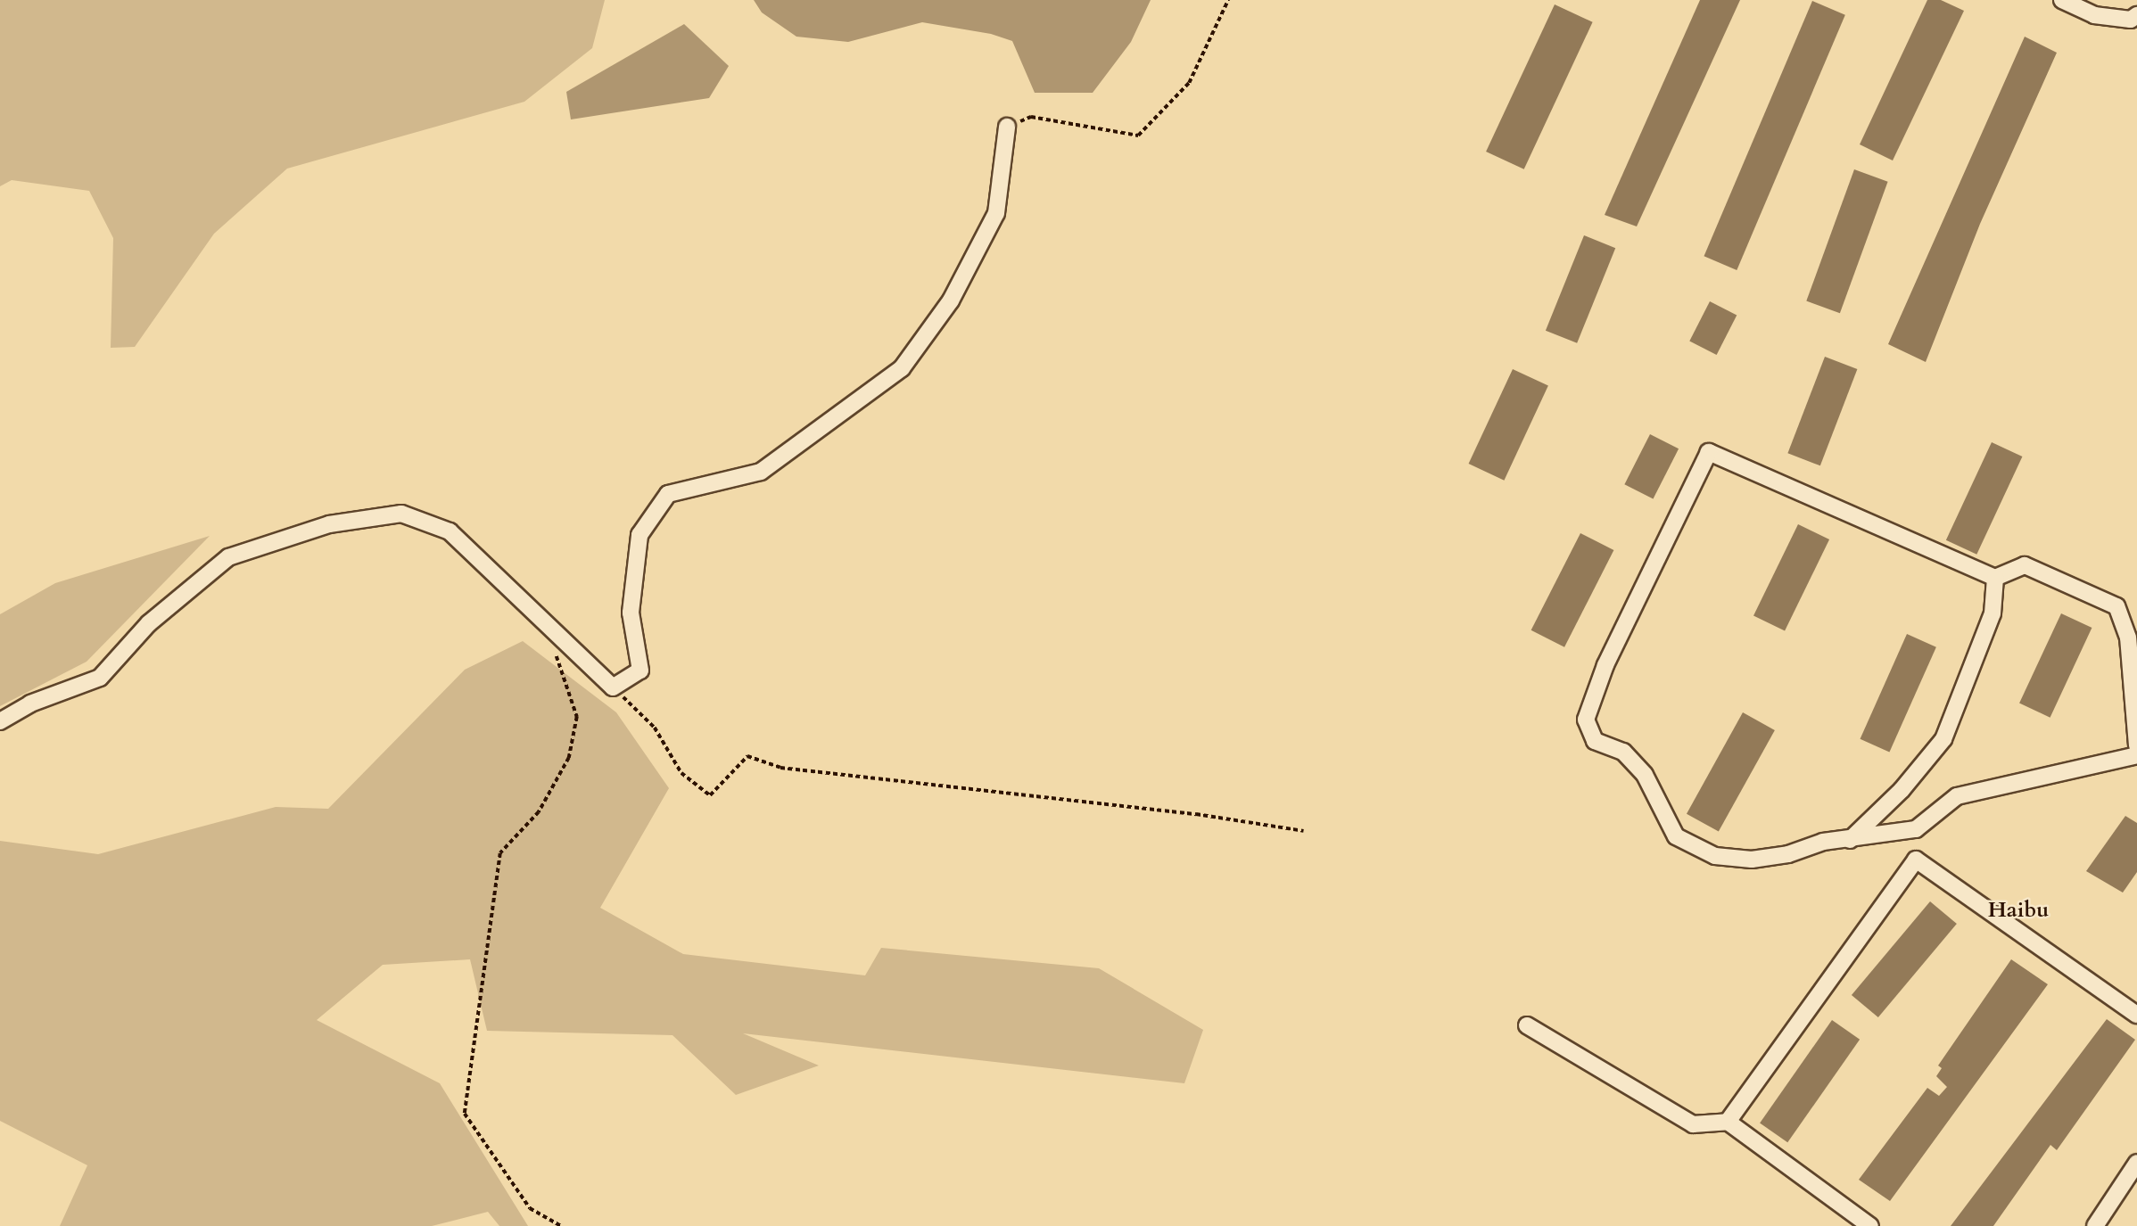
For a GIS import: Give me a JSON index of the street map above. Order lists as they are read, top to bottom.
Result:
{
  "districts": ["Haibu"]
}
